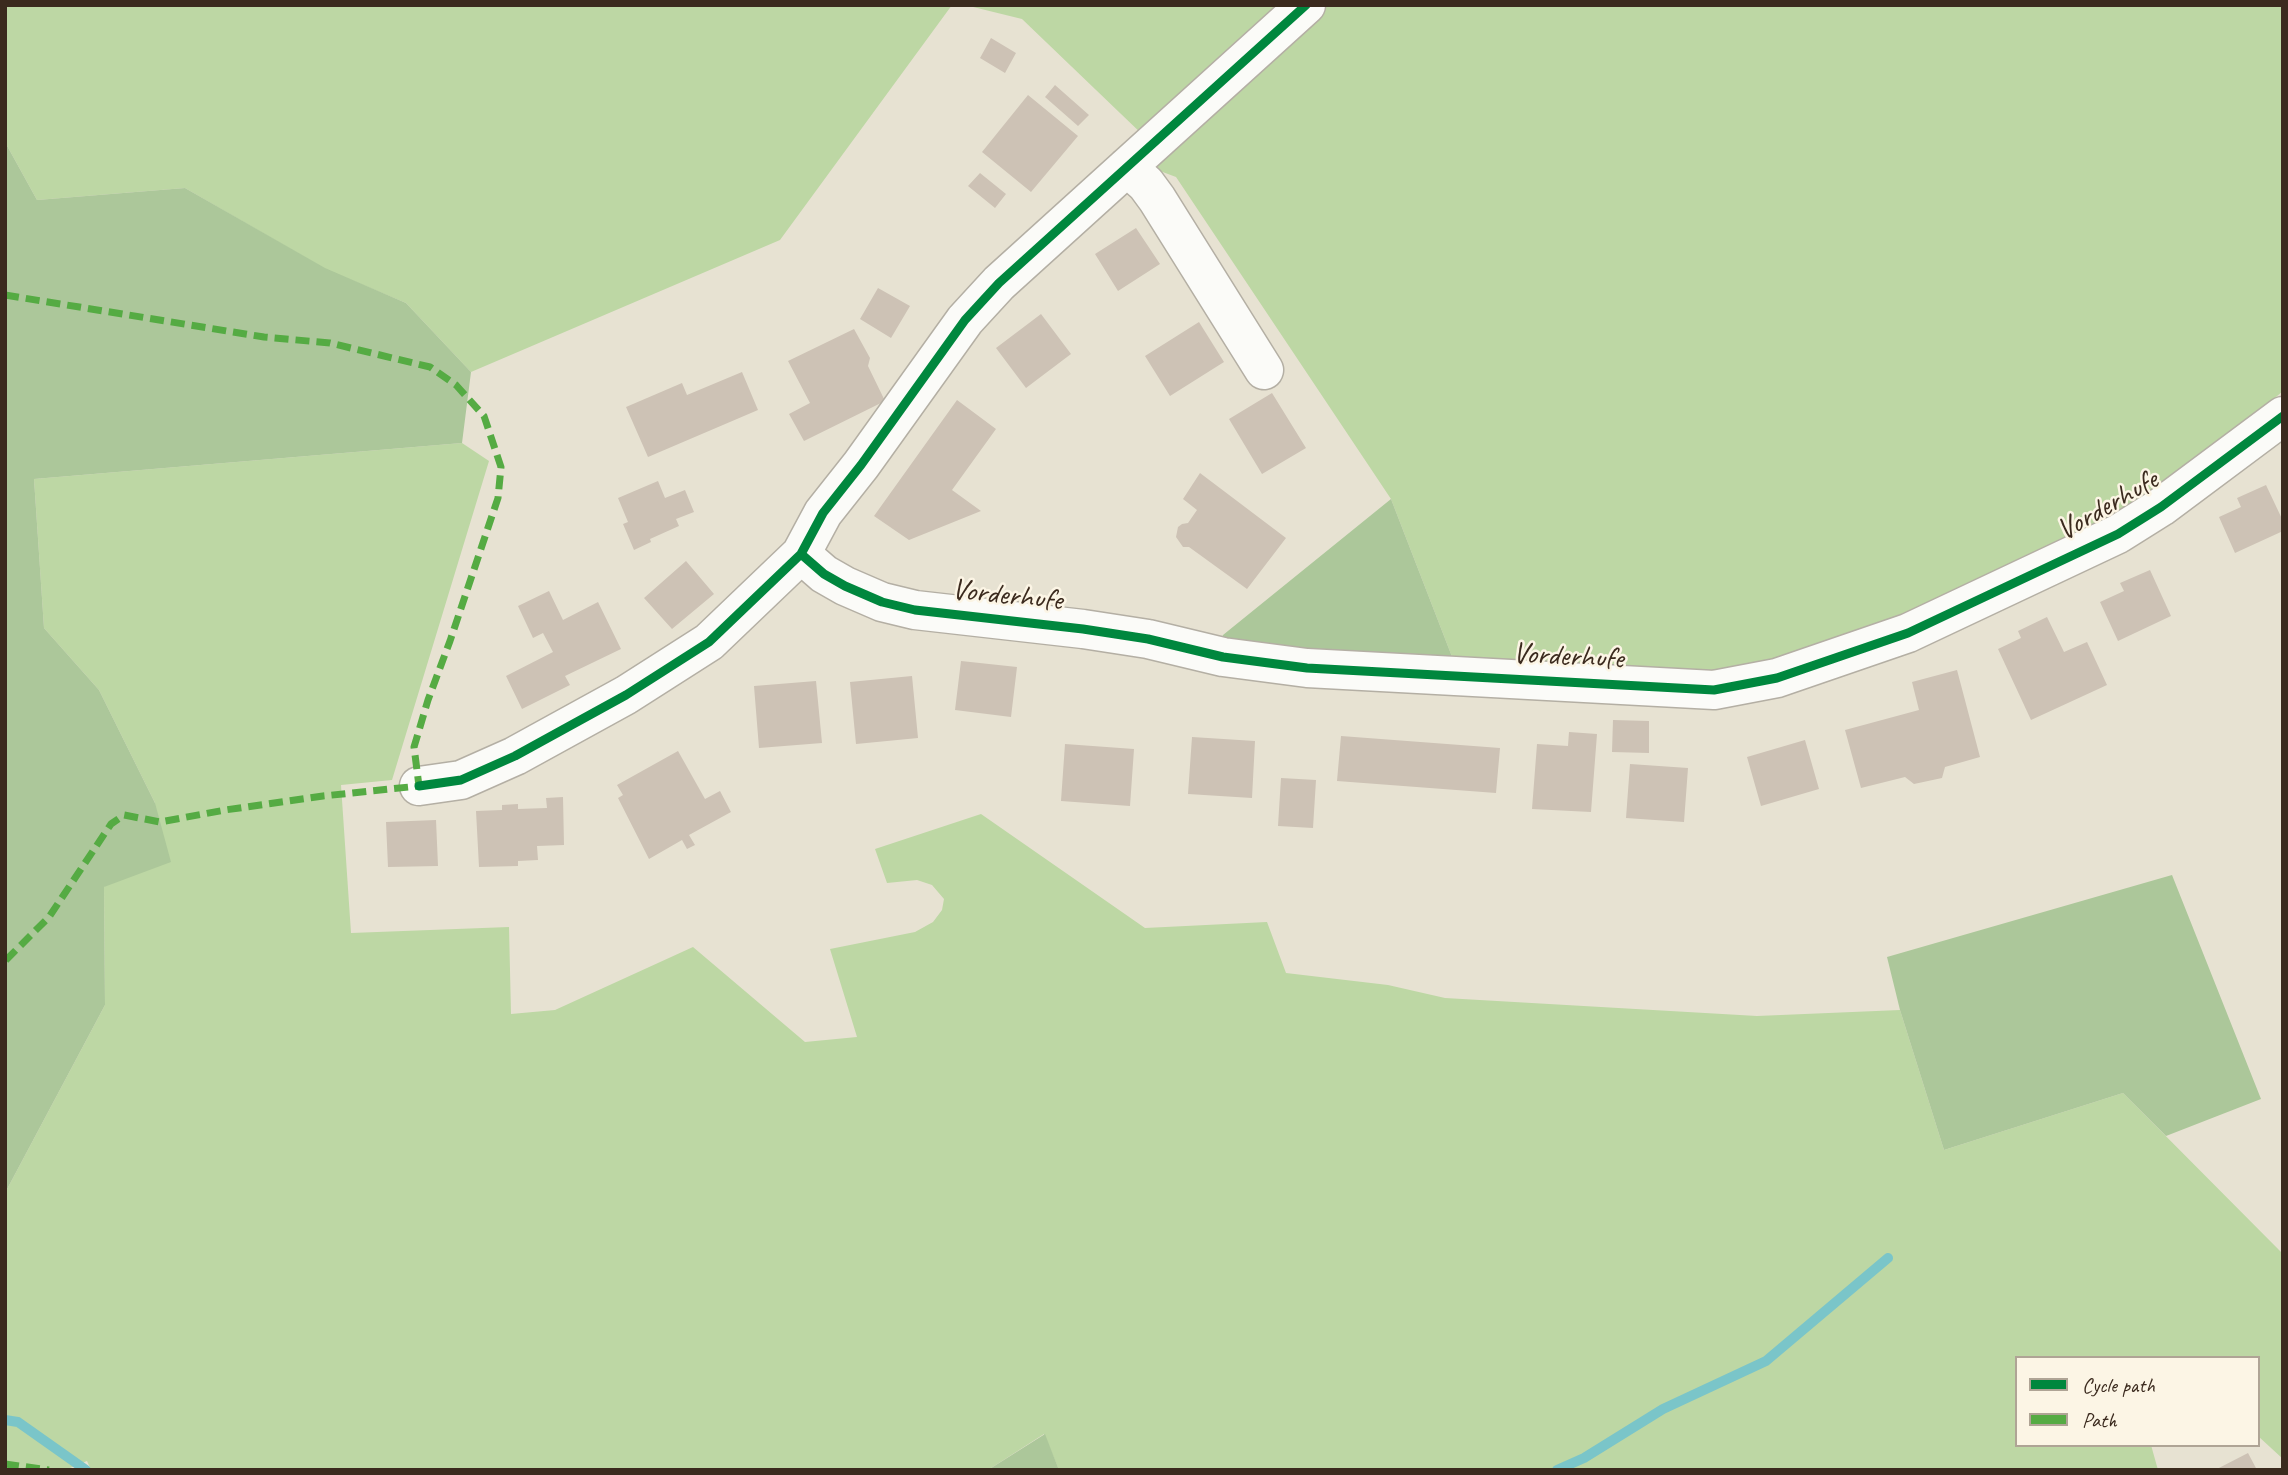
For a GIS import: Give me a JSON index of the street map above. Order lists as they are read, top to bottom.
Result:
{
  "streets": {
    "street": ["Vorderhufe"]
  },
  "legend": ["Cycle path", "Path"]
}
